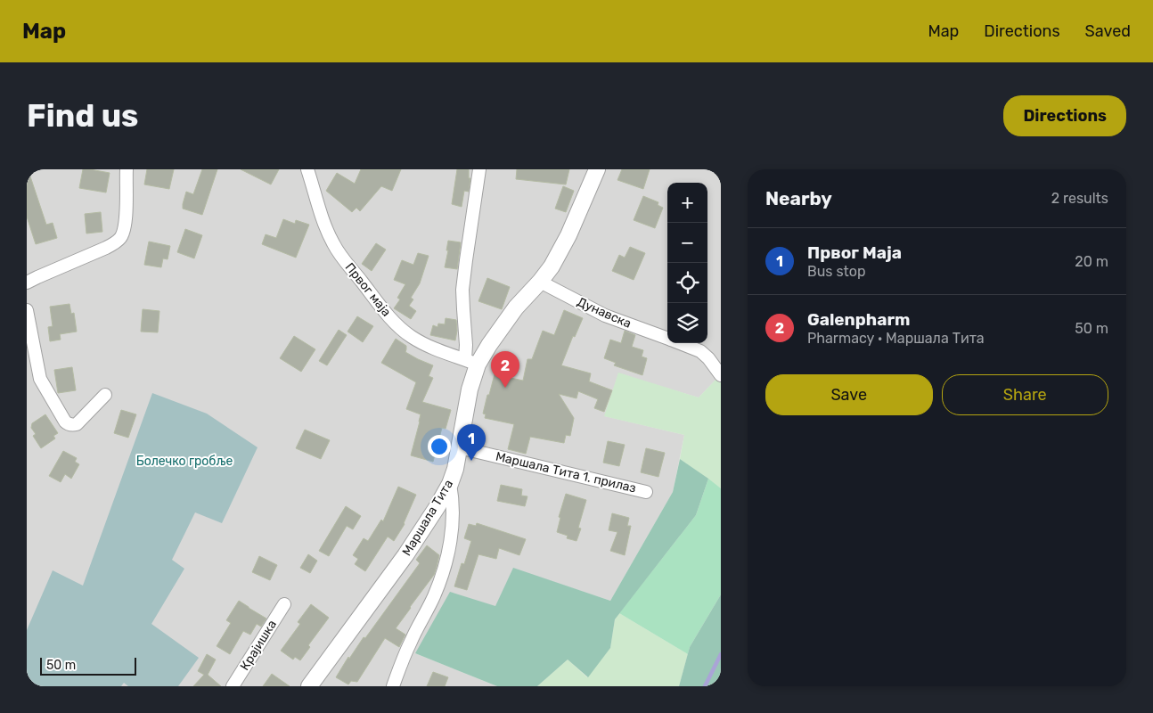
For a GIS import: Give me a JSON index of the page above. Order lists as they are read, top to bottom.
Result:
{
  "streets": {
    "street": [
      "Првог маја",
      "Дунавска",
      "Маршала Тита 1. прилаз",
      "Маршала Тита",
      "Крајишка"
    ]
  },
  "crossings": [
    ["Првог маја", "Маршала Тита"],
    ["Дунавска", "Маршала Тита"],
    ["Маршала Тита 1. прилаз", "Маршала Тита"]
  ],
  "parks": ["Болечко гробље"],
  "scale_bar": "50 m",
  "page": {
    "header": "Map",
    "nav": ["Map", "Directions", "Saved"],
    "buttons": [
      "Directions",
      ["Save", "Share"]
    ],
    "title": "Find us",
    "heading": ["Nearby", "2 results"],
    "map_buttons": ["+", "−"],
    "list": [
      {
        "mark": "1",
        "name": "Првог Маја",
        "note": "Bus stop",
        "value": "20 m"
      },
      {
        "mark": "2",
        "name": "Galenpharm",
        "note": "Pharmacy · Маршала Тита",
        "value": "50 m"
      }
    ],
    "pins": ["2", "1"],
    "scale": "50 m"
  }
}
